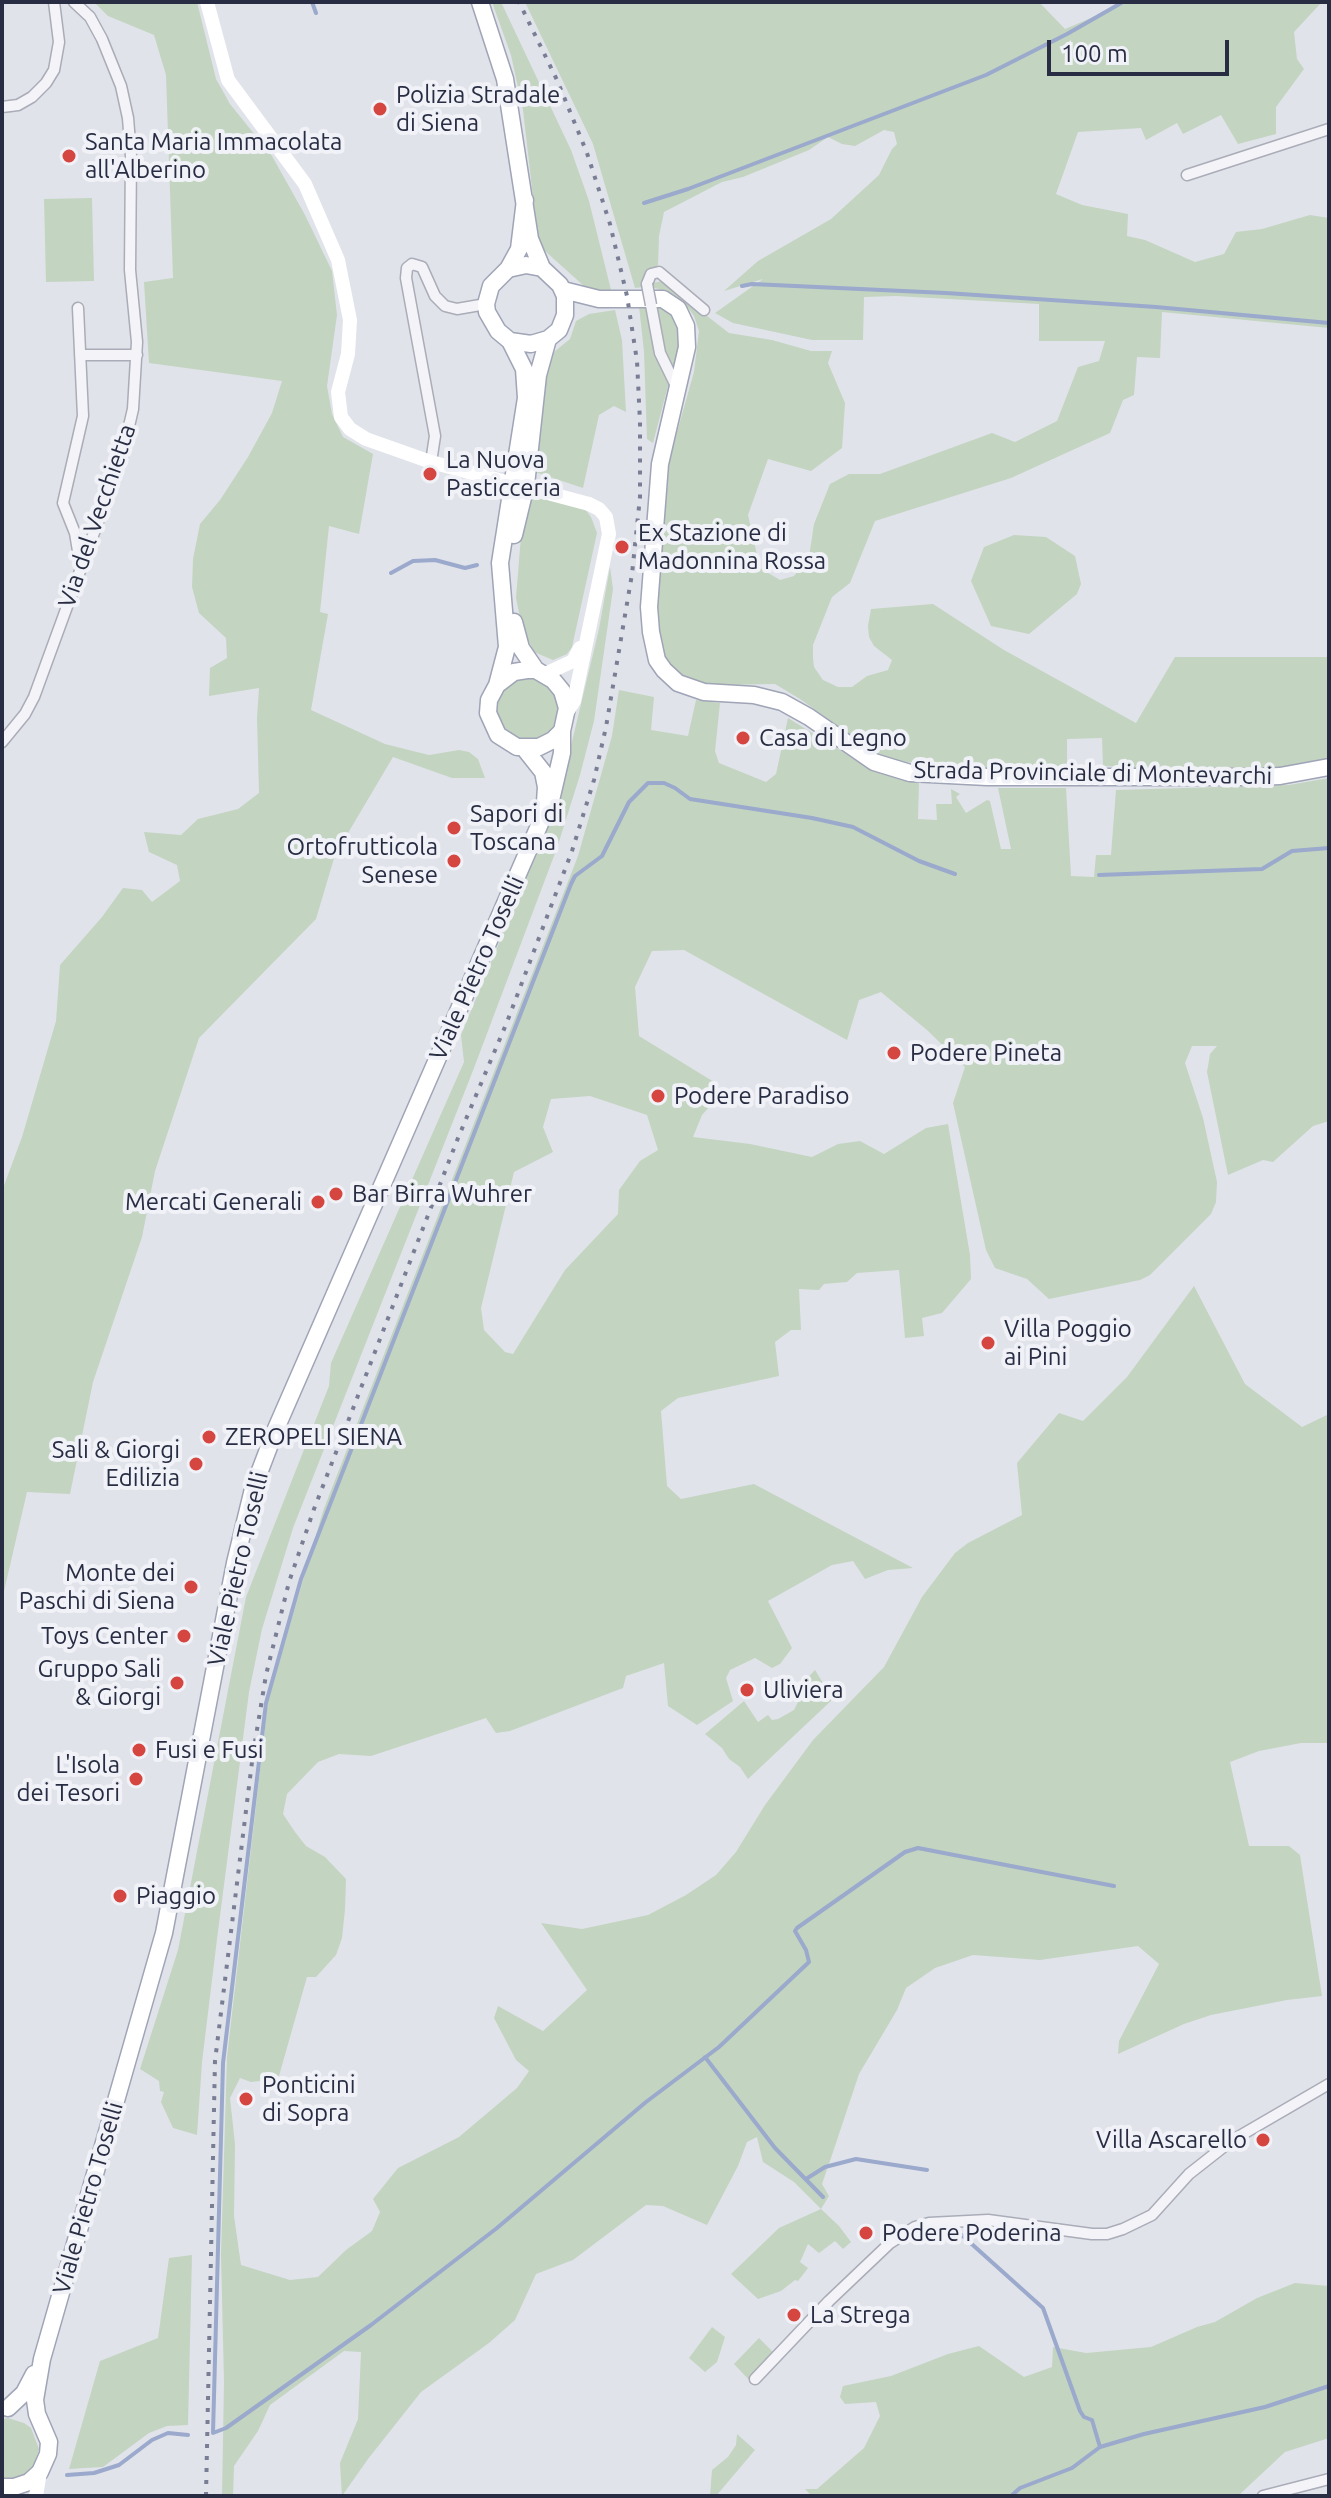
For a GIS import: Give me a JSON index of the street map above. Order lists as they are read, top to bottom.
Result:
{
  "streets": {
    "main road": ["Strada Provinciale di Montevarchi", "Viale Pietro Toselli"],
    "street": ["Via del Vecchietta"]
  },
  "crossings": [
    ["Strada Provinciale di Montevarchi", "Viale Pietro Toselli"]
  ],
  "places": [
    "Polizia Stradale di Siena",
    "Santa Maria Immacolata all'Alberino",
    "La Nuova Pasticceria",
    "Ex Stazione di Madonnina Rossa",
    "Casa di Legno",
    "Sapori di Toscana",
    "Ortofrutticola Senese",
    "Podere Pineta",
    "Podere Paradiso",
    "Bar Birra Wuhrer",
    "Mercati Generali",
    "Villa Poggio ai Pini",
    "ZEROPELI SIENA",
    "Sali & Giorgi Edilizia",
    "Monte dei Paschi di Siena",
    "Toys Center",
    "Gruppo Sali & Giorgi",
    "Uliviera",
    "Fusi e Fusi",
    "L'Isola dei Tesori",
    "Piaggio",
    "Ponticini di Sopra",
    "Villa Ascarello",
    "Podere Poderina",
    "La Strega"
  ],
  "scale_bar": "100 m"
}
